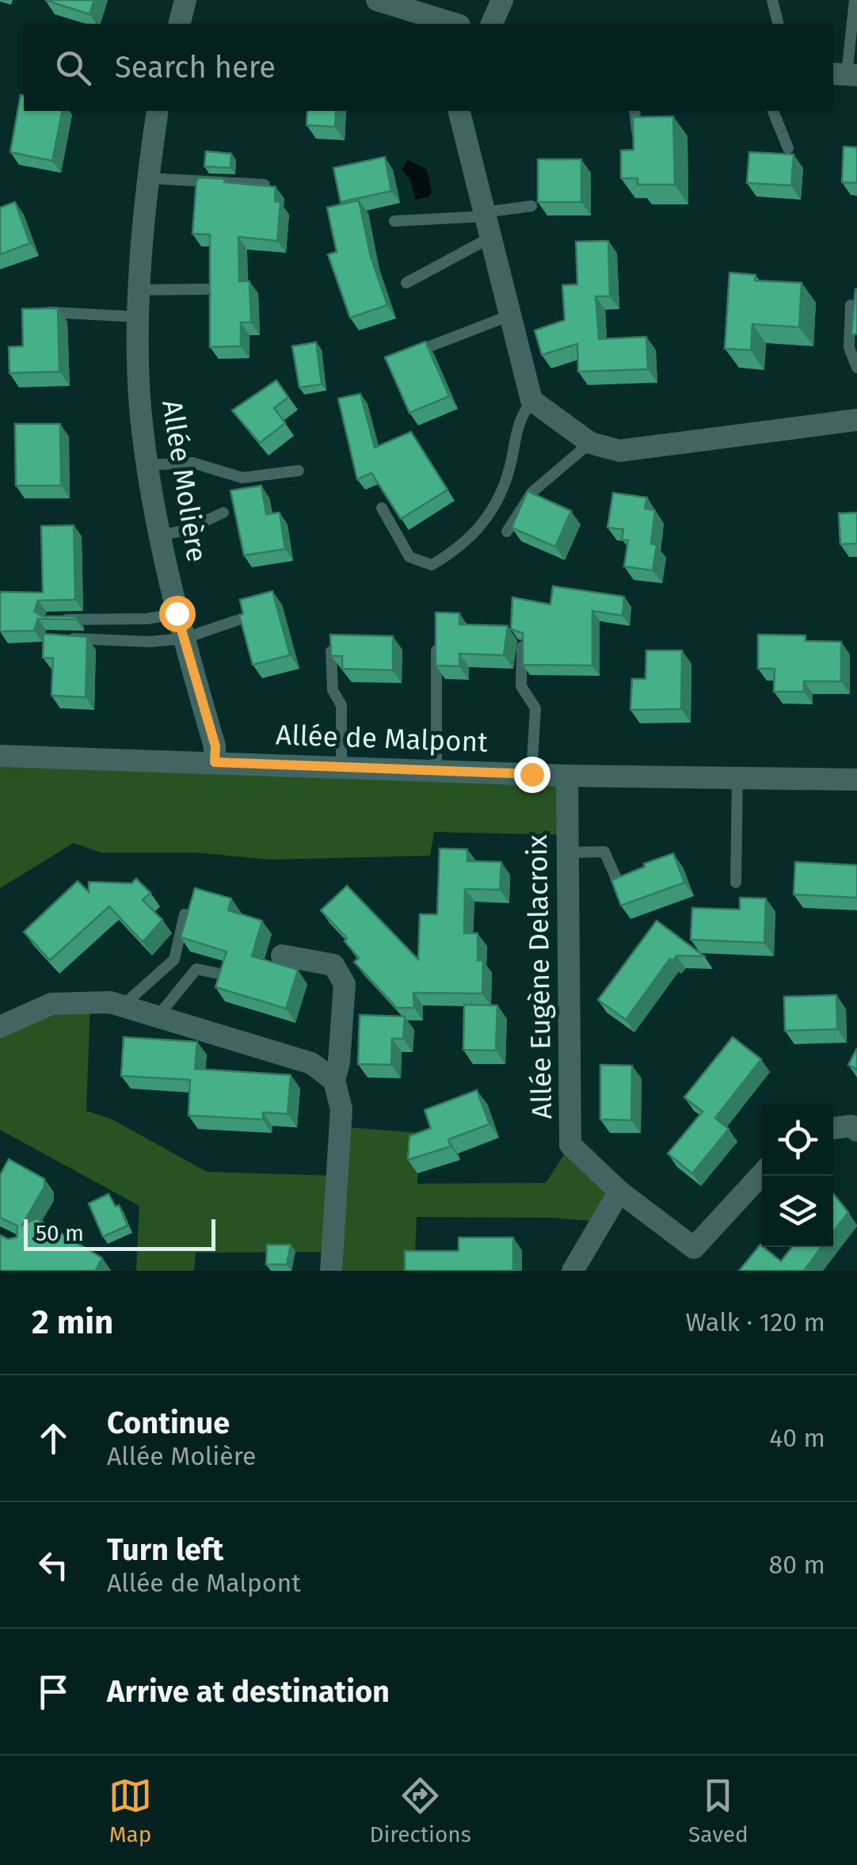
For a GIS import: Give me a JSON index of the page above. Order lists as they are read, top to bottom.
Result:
{
  "streets": {
    "street": ["Allée Molière", "Allée de Malpont", "Allée Eugène Delacroix"]
  },
  "crossings": [
    ["Allée Molière", "Allée de Malpont"],
    ["Allée de Malpont", "Allée Eugène Delacroix"]
  ],
  "scale_bar": "50 m",
  "page": {
    "search": "Search here",
    "scale": "50 m",
    "heading": ["2 min", "Walk · 120 m"],
    "list": [
      ["Continue", "Allée Molière", "40 m"],
      ["Turn left", "Allée de Malpont", "80 m"],
      "Arrive at destination"
    ],
    "nav": ["Map", "Directions", "Saved"]
  }
}
